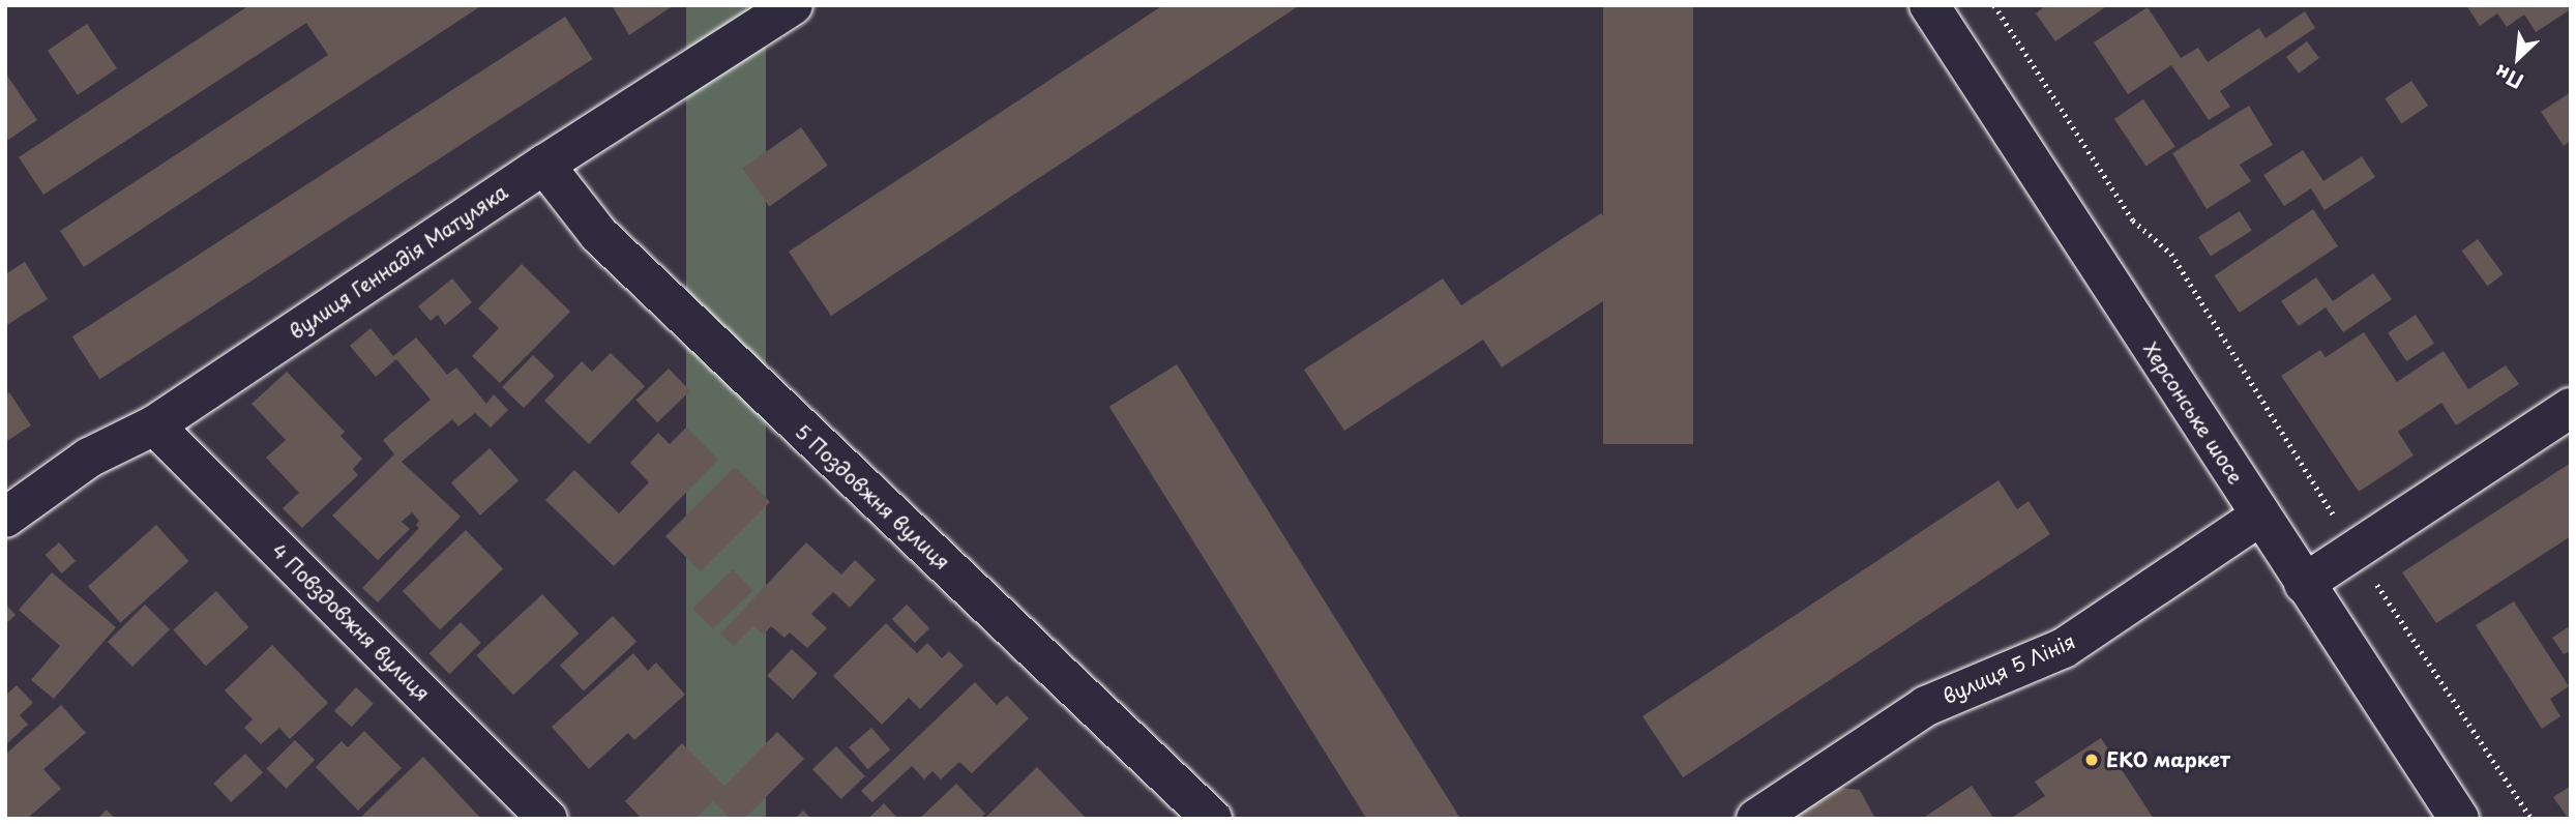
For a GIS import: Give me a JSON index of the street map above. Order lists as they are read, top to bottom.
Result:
{
  "streets": {
    "street": [
      "вулиця Геннадія Матуляка",
      "Херсонське шосе",
      "5 Поздовжня вулиця",
      "4 Повздовжня вулиця",
      "вулиця 5 Лінія"
    ]
  },
  "crossings": [
    ["вулиця Геннадія Матуляка", "5 Поздовжня вулиця"],
    ["вулиця Геннадія Матуляка", "4 Повздовжня вулиця"],
    ["Херсонське шосе", "вулиця 5 Лінія"]
  ],
  "places": ["ЕКО маркет"],
  "north": "bottom left"
}
